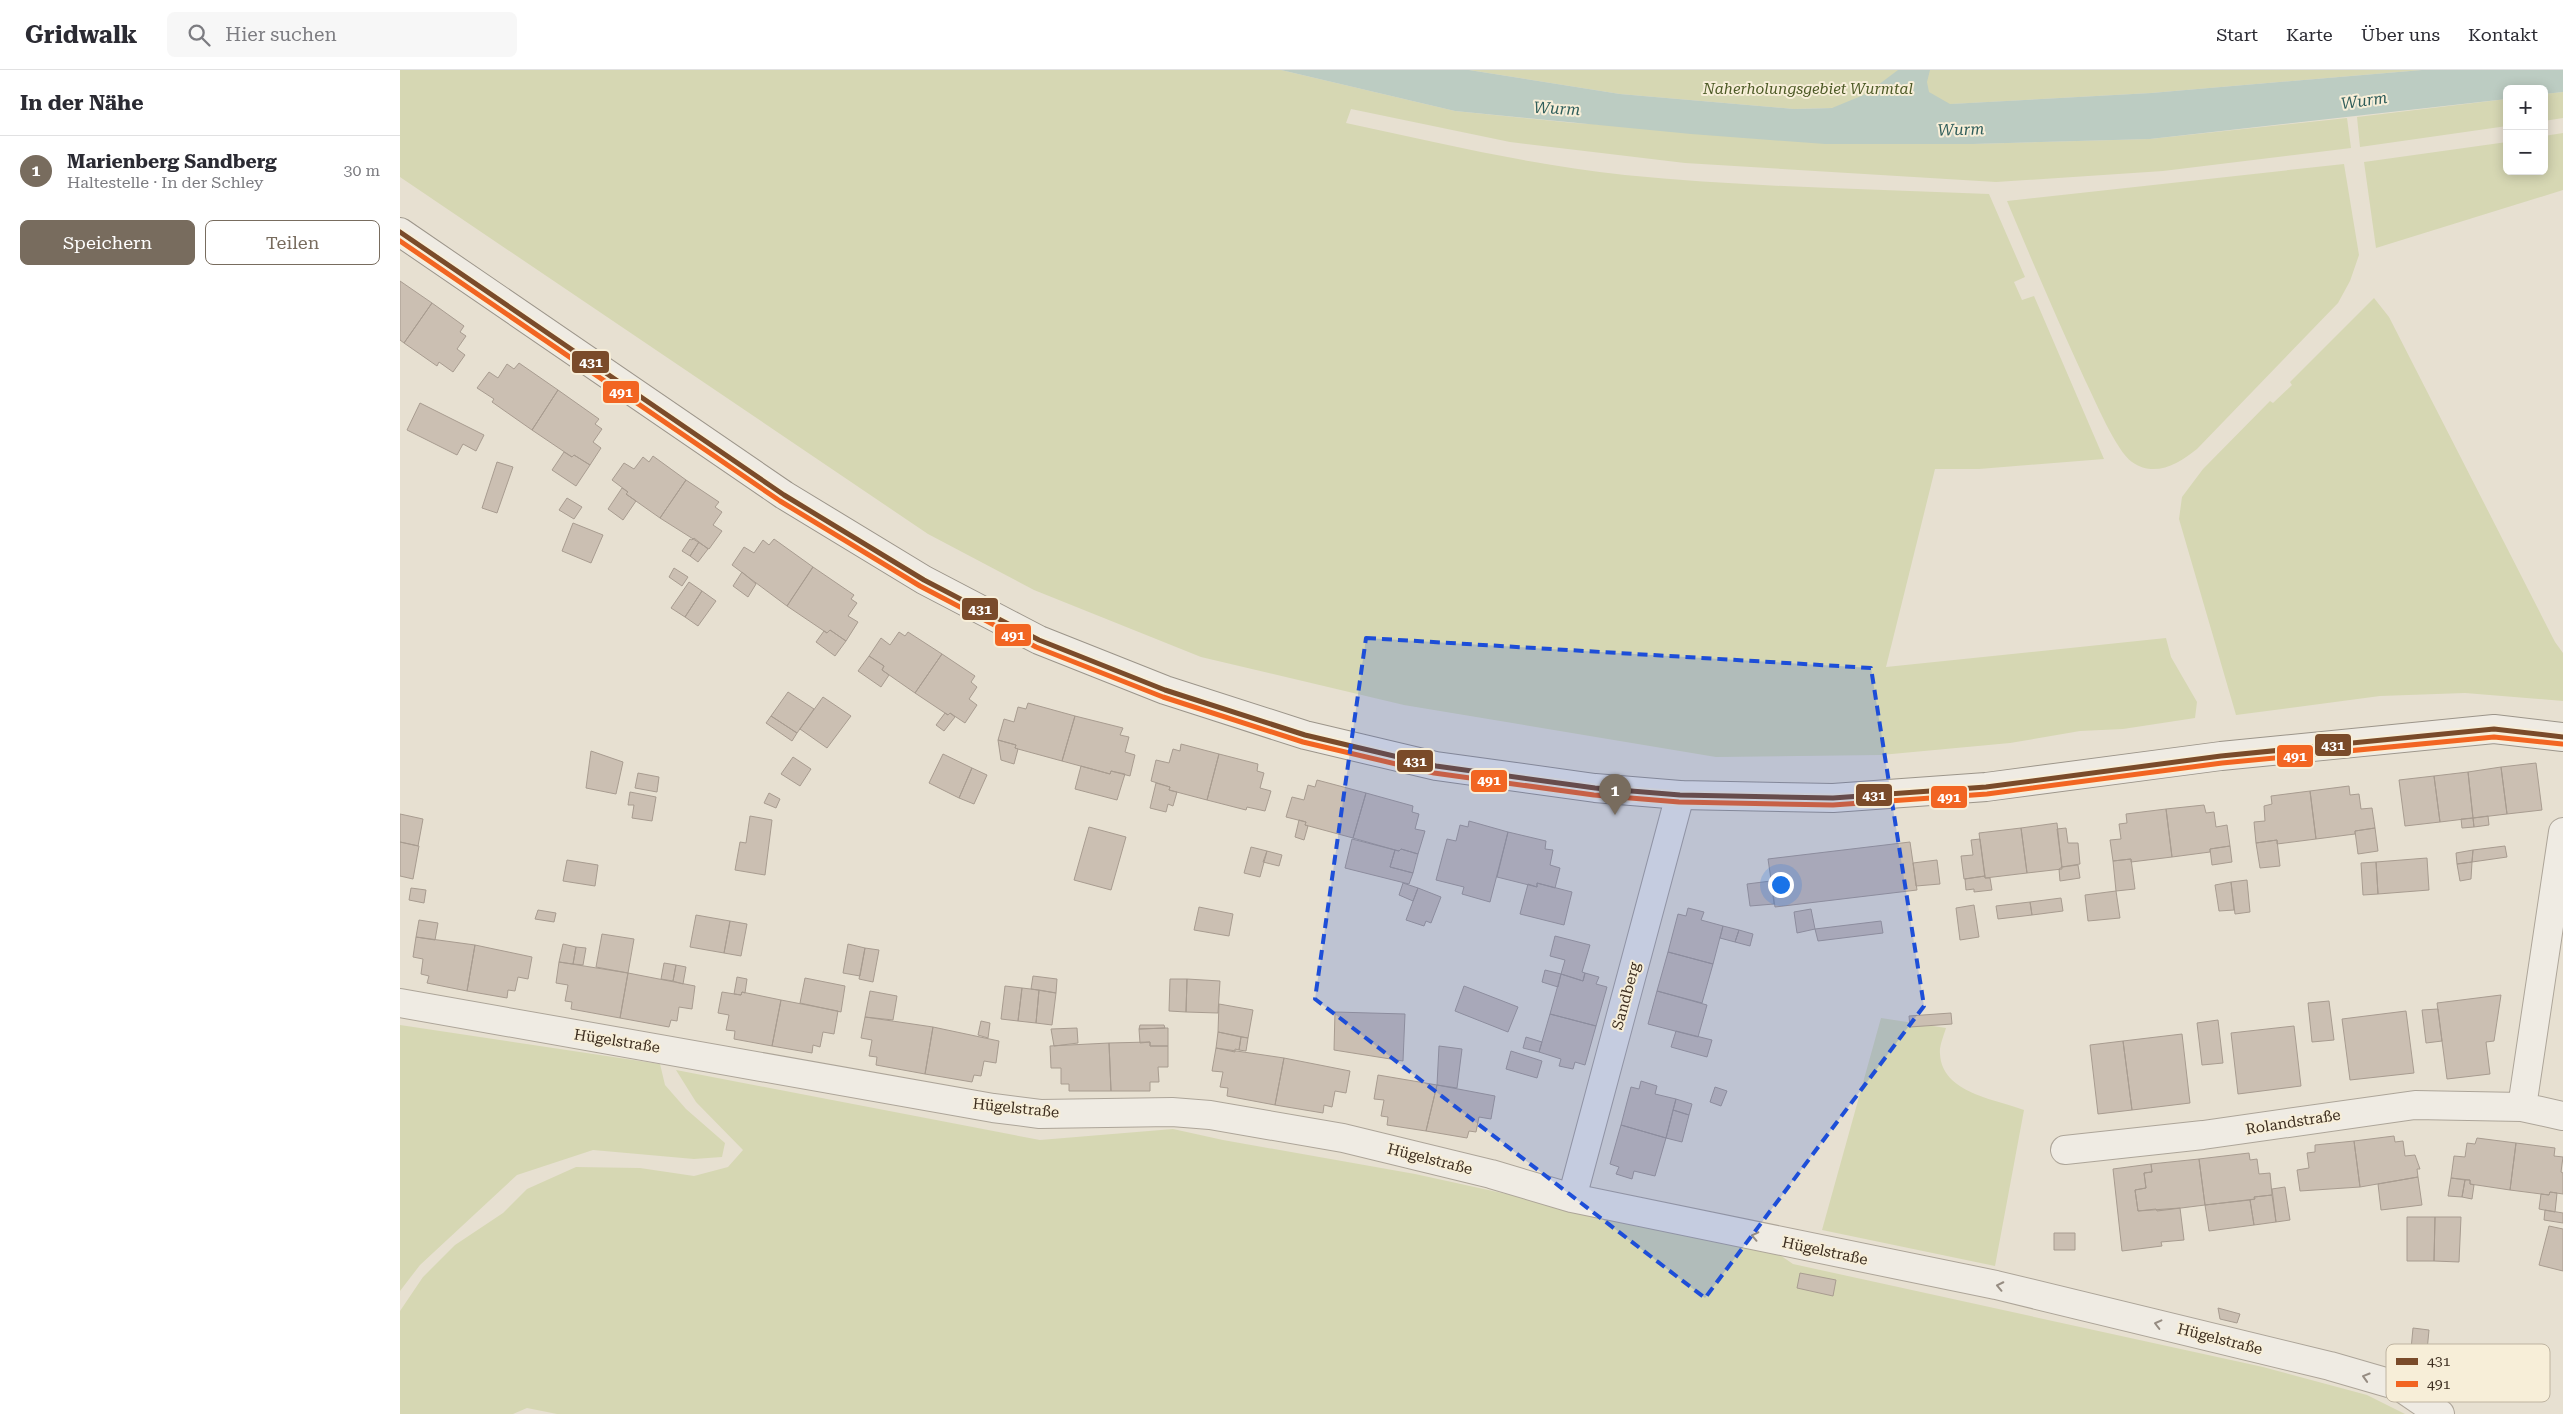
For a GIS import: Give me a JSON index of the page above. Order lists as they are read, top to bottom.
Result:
{
  "streets": {
    "street": ["Sandberg", "Hügelstraße", "Rolandstraße"]
  },
  "crossings": [
    ["Sandberg", "Hügelstraße"]
  ],
  "one_way": ["Hügelstraße"],
  "water": ["Wurm"],
  "parks": ["Naherholungsgebiet Wurmtal"],
  "lines": ["transit line 431", "transit line 491"],
  "legend": ["431", "491"],
  "page": {
    "header": "Gridwalk",
    "search": "Hier suchen",
    "nav": [
      "Start",
      "Karte",
      "Über uns",
      "Kontakt"
    ],
    "heading": "In der Nähe",
    "map_buttons": ["+", "−"],
    "list": [
      {
        "mark": "1",
        "name": "Marienberg Sandberg",
        "note": "Haltestelle · In der Schley",
        "value": "30 m"
      }
    ],
    "buttons": ["Speichern", "Teilen"],
    "pins": "1"
  }
}
